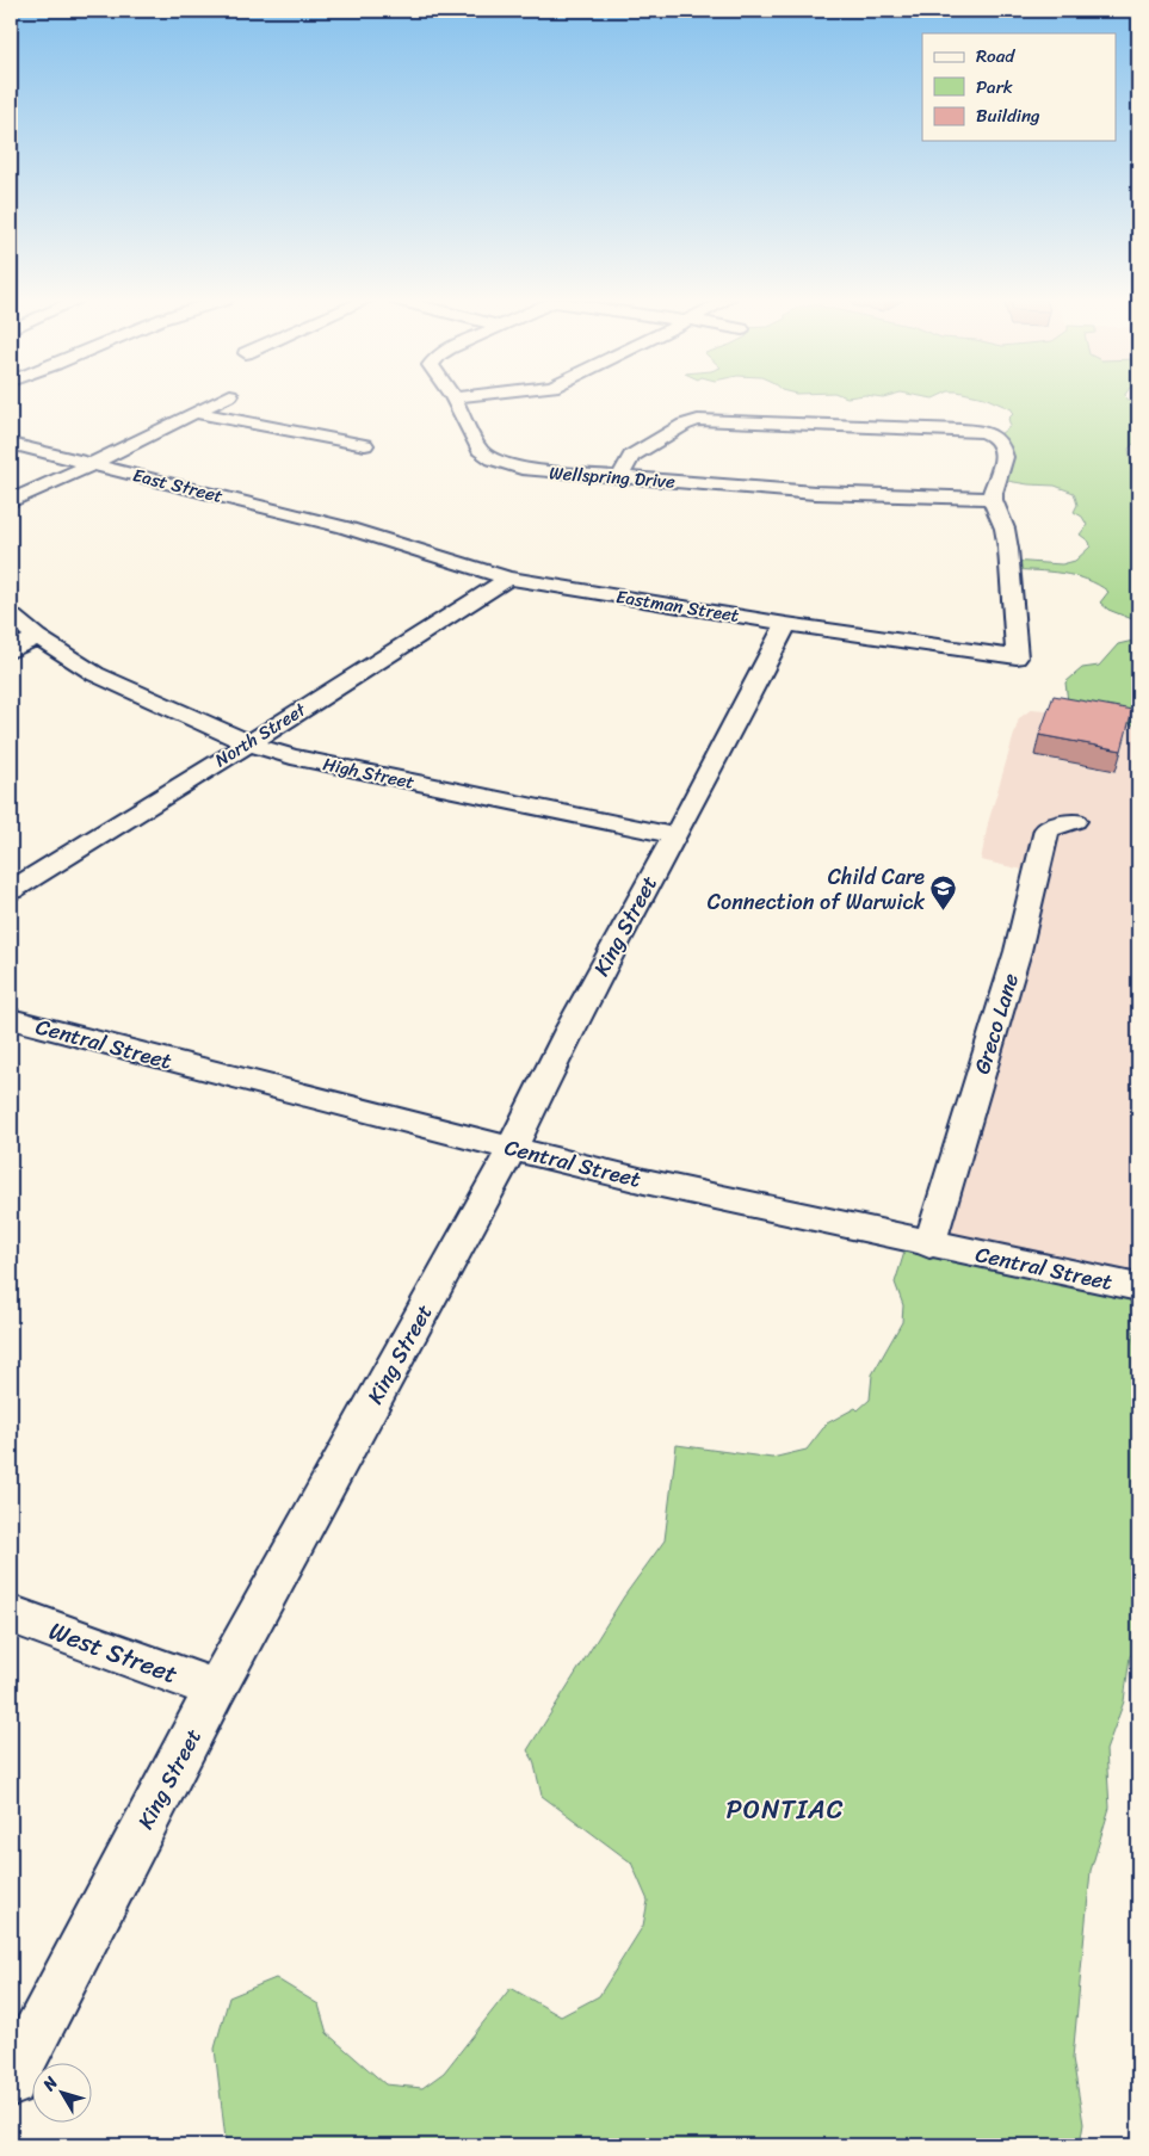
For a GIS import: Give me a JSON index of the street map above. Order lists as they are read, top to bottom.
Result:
{
  "streets": {
    "street": [
      "Wellspring Drive",
      "East Street",
      "Eastman Street",
      "North Street",
      "High Street",
      "King Street",
      "Greco Lane",
      "Central Street",
      "West Street"
    ]
  },
  "crossings": [
    ["Wellspring Drive", "Eastman Street"],
    ["East Street", "Eastman Street"],
    ["Eastman Street", "North Street"],
    ["Eastman Street", "King Street"],
    ["North Street", "High Street"],
    ["High Street", "King Street"],
    ["King Street", "Central Street"],
    ["King Street", "West Street"],
    ["Greco Lane", "Central Street"]
  ],
  "districts": ["PONTIAC"],
  "places": {
    "school or university": ["Child Care Connection of Warwick"]
  },
  "legend": ["Road", "Park", "Building"],
  "north": "top left"
}
